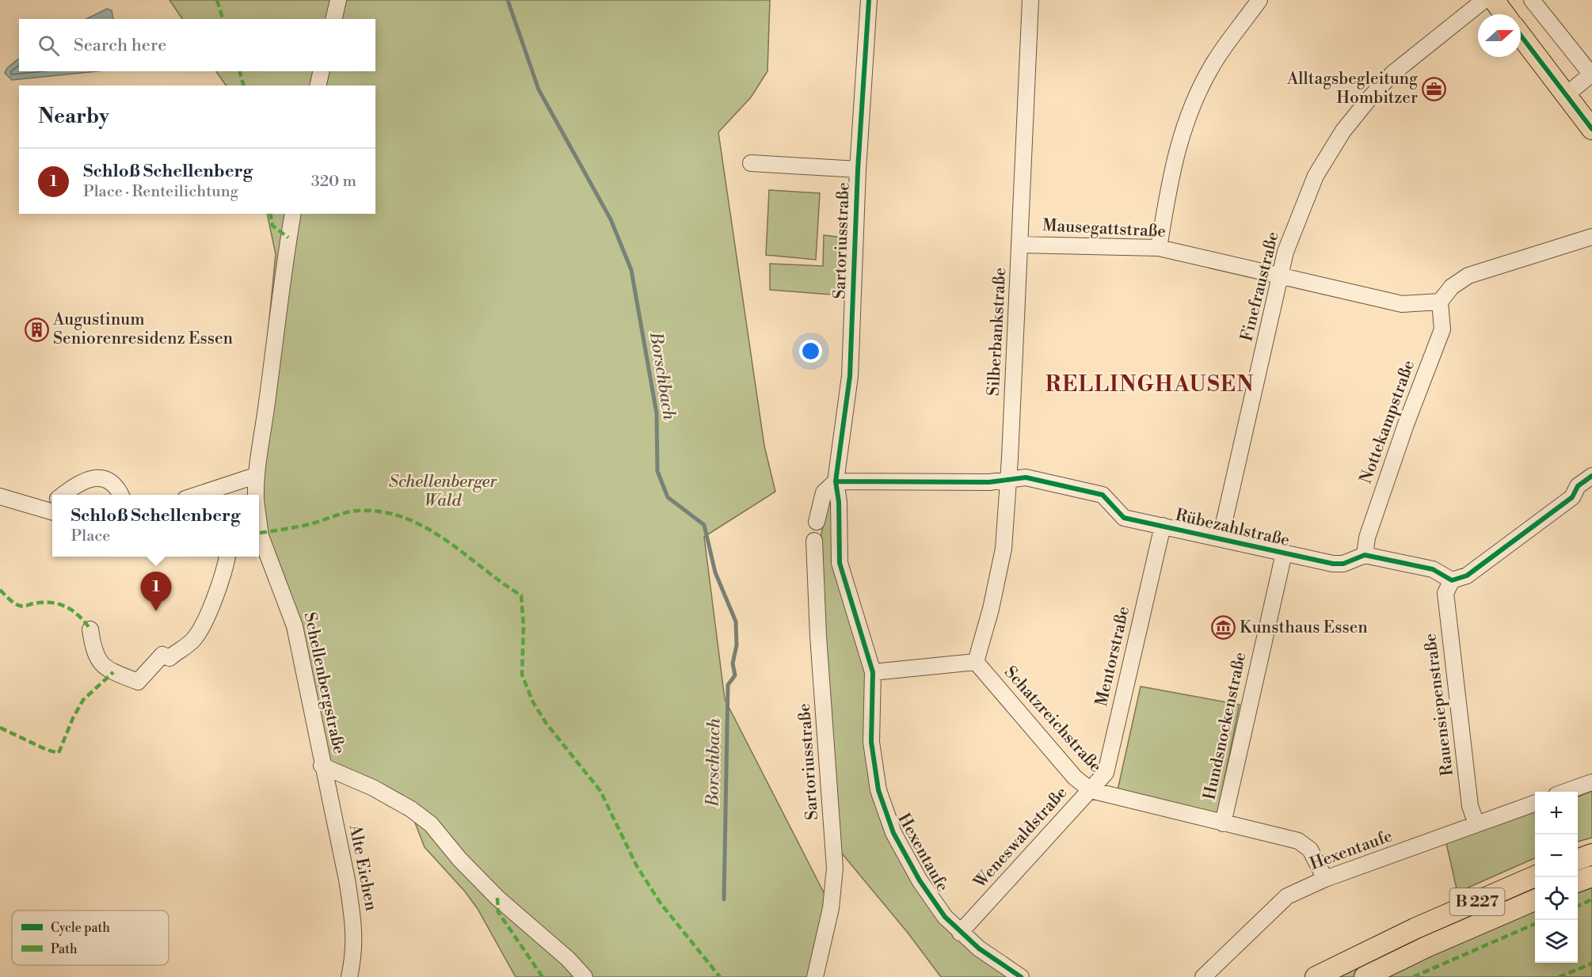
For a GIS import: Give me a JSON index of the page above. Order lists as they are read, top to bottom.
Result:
{
  "streets": {
    "main road": ["B 227"],
    "street": [
      "Mausegattstraße",
      "Sartoriusstraße",
      "Finefraustraße",
      "Silberbankstraße",
      "Nottekampstraße",
      "Rübezahlstraße",
      "Mentorstraße",
      "Schellenbergstraße",
      "Rauensiepenstraße",
      "Schatzreichstraße",
      "Hundsnockenstraße",
      "Weneswaldstraße",
      "Hexentaufe",
      "Alte Eichen"
    ]
  },
  "crossings": [
    ["Mausegattstraße", "Finefraustraße"],
    ["Mausegattstraße", "Silberbankstraße"],
    ["Mausegattstraße", "Nottekampstraße"],
    ["Sartoriusstraße", "Rübezahlstraße"],
    ["Sartoriusstraße", "Hexentaufe"],
    ["Finefraustraße", "Rübezahlstraße"],
    ["Silberbankstraße", "Rübezahlstraße"],
    ["Silberbankstraße", "Schatzreichstraße"],
    ["Nottekampstraße", "Rübezahlstraße"],
    ["Rübezahlstraße", "Mentorstraße"],
    ["Rübezahlstraße", "Hundsnockenstraße"],
    ["Rübezahlstraße", "Hexentaufe"],
    ["Mentorstraße", "Schatzreichstraße"],
    ["Mentorstraße", "Weneswaldstraße"],
    ["Schellenbergstraße", "Alte Eichen"],
    ["Rauensiepenstraße", "Hexentaufe"],
    ["Schatzreichstraße", "Hundsnockenstraße"],
    ["Schatzreichstraße", "Weneswaldstraße"],
    ["Schatzreichstraße", "Hexentaufe"],
    ["Weneswaldstraße", "Hexentaufe"]
  ],
  "districts": ["RELLINGHAUSEN"],
  "water": ["Borschbach"],
  "parks": ["Schellenberger Wald"],
  "places": {
    "office": ["Alltagsbegleitung Hombitzer"],
    "building": ["Augustinum Seniorenresidenz Essen"],
    "museum": ["Kunsthaus Essen"]
  },
  "legend": ["Cycle path", "Path"],
  "north": "right",
  "page": {
    "search": "Search here",
    "heading": "Nearby",
    "list": [
      {
        "mark": "1",
        "name": "Schloß Schellenberg",
        "note": "Place · Renteilichtung",
        "value": "320 m"
      }
    ],
    "popup": ["Schloß Schellenberg", "Place"],
    "pins": "1",
    "map_buttons": ["+", "−"]
  }
}
